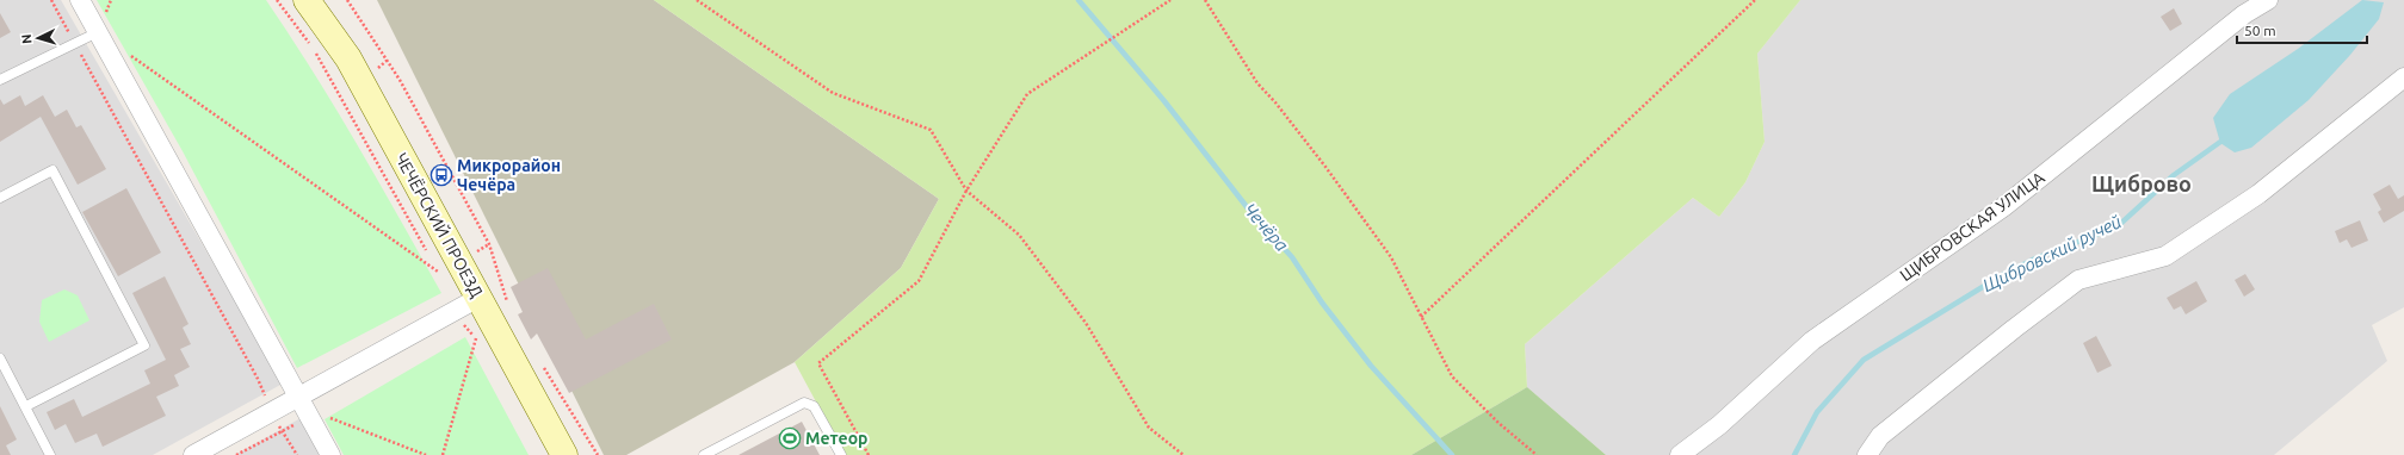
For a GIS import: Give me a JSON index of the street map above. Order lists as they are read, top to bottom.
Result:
{
  "streets": {
    "main road": ["ЧЕЧЁРСКИЙ ПРОЕЗД"],
    "street": ["ЩИБРОВСКАЯ УЛИЦА"]
  },
  "districts": ["Щиброво"],
  "water": ["Чечёра", "Щибровский ручей"],
  "places": {
    "bus stop": ["Микрорайон Чечёра"],
    "sports": ["Метеор"]
  },
  "scale_bar": "50 m",
  "north": "left"
}
